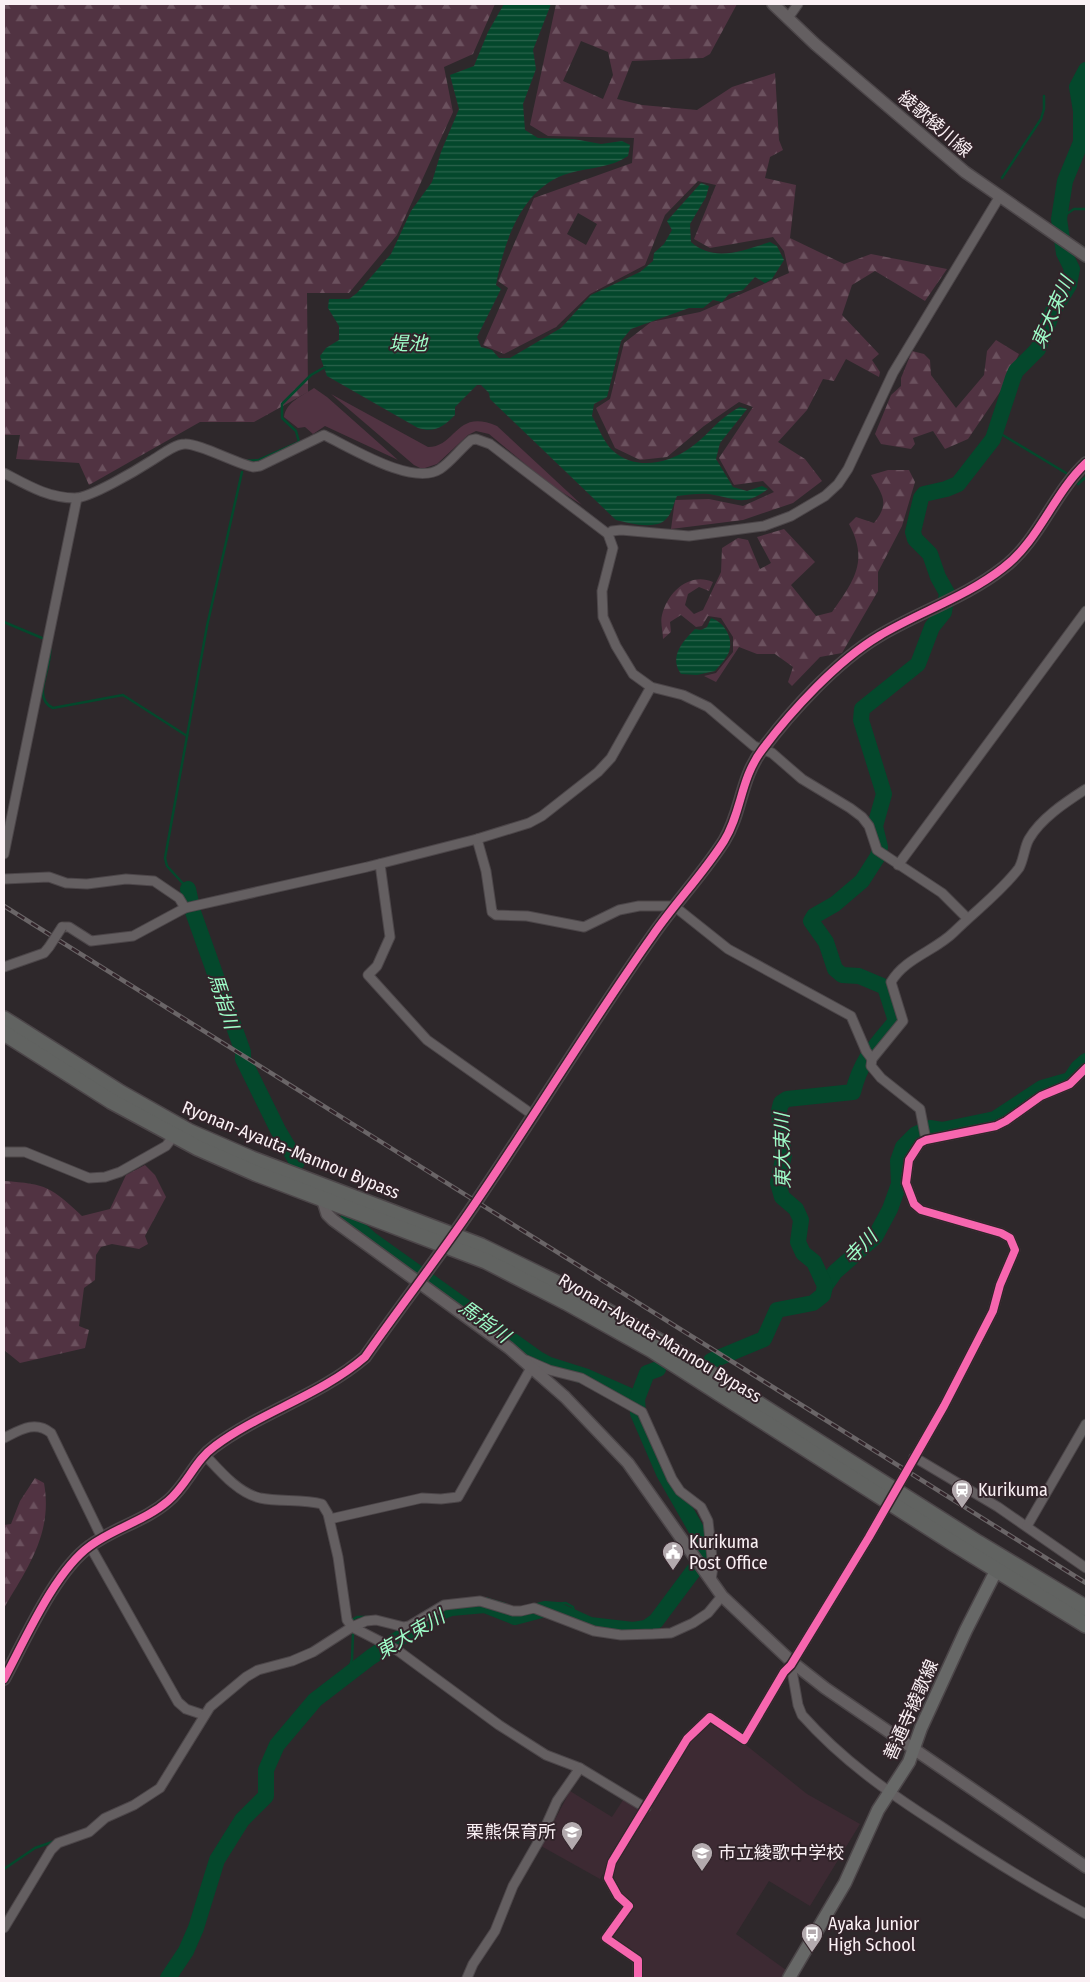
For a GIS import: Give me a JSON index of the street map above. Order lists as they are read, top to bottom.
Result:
{
  "streets": {
    "highway": ["Ryonan-Ayauta-Mannou Bypass"],
    "main road": ["善通寺綾歌線"],
    "street": ["綾歌綾川線"]
  },
  "crossings": [
    ["Ryonan-Ayauta-Mannou Bypass", "善通寺綾歌線"]
  ],
  "water": [
    "東大束川",
    "堤池",
    "馬指川",
    "寺川"
  ],
  "places": {
    "station": ["Kurikuma"],
    "public building": ["Kurikuma Post Office"],
    "school or university": ["栗熊保育所", "市立綾歌中学校"],
    "bus stop": ["Ayaka Junior High School"]
  }
}
